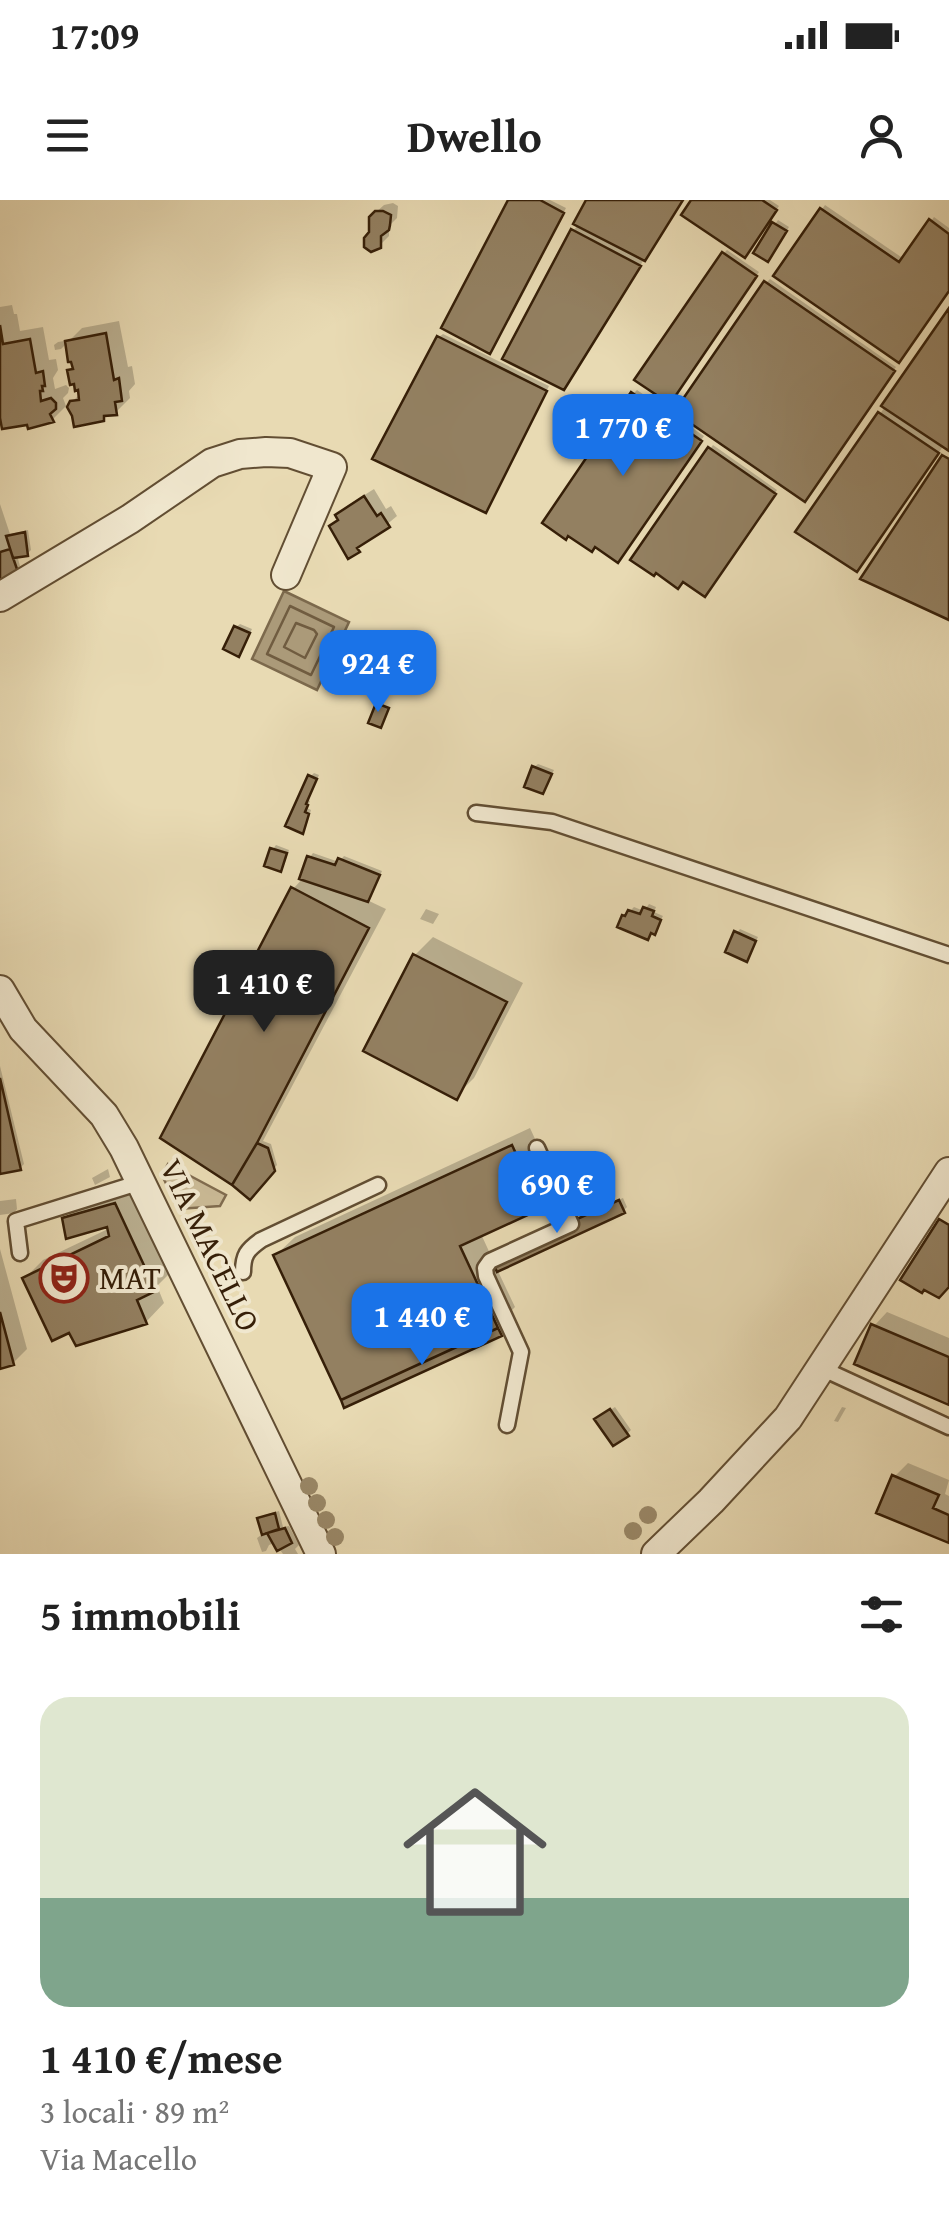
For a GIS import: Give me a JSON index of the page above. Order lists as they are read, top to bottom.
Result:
{
  "streets": {
    "street": ["VIA MACELLO"]
  },
  "places": {
    "theatre": ["MAT"]
  },
  "page": {
    "status": "17:09",
    "header": "Dwello",
    "price": [
      "1 770 €",
      "924 €",
      "1 410 €",
      "690 €",
      "1 440 €"
    ],
    "heading": "5 immobili",
    "list": [
      {
        "name": "1 410 €/mese",
        "note": "3 locali · 89 m² · Via Macello"
      }
    ]
  }
}
